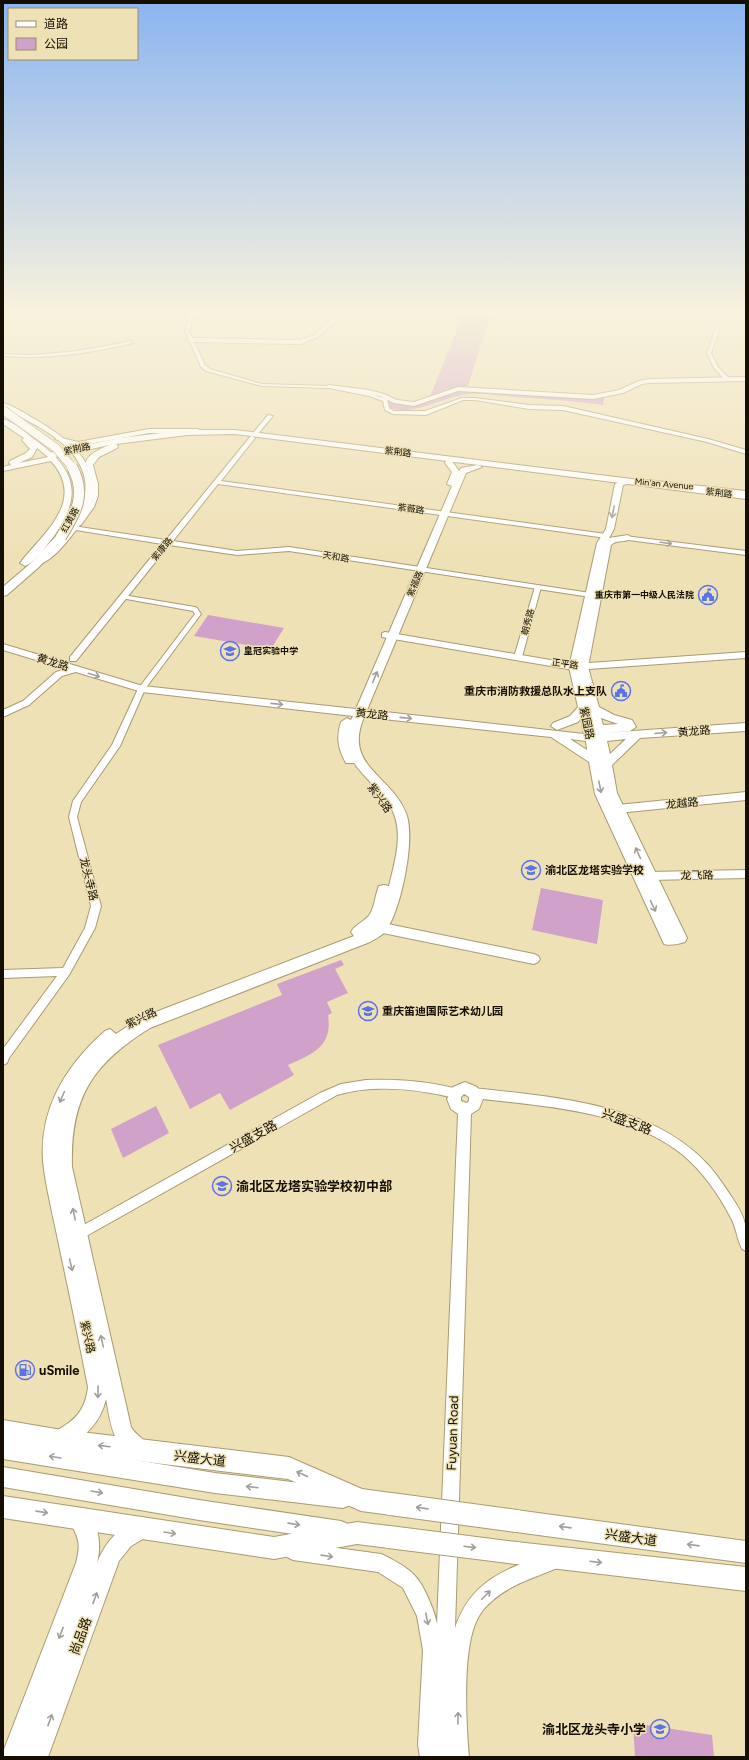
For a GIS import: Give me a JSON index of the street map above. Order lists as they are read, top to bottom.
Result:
{
  "streets": {
    "highway": ["红黄路"],
    "main road": [
      "紫荆路",
      "紫福路",
      "黄龙路",
      "紫园路",
      "紫兴路",
      "兴盛大道",
      "尚品路"
    ],
    "street": [
      "Min'an Avenue",
      "紫薇路",
      "紫康路",
      "天和路",
      "朝秀路",
      "正平路",
      "龙越路",
      "龙飞路",
      "龙头寺路",
      "兴盛支路",
      "Fuyuan Road"
    ]
  },
  "crossings": [
    ["紫荆路", "Min'an Avenue"],
    ["紫荆路", "紫康路"],
    ["紫荆路", "紫福路"],
    ["紫荆路", "紫园路"],
    ["Min'an Avenue", "紫园路"],
    ["紫薇路", "紫康路"],
    ["紫薇路", "紫福路"],
    ["紫薇路", "紫园路"],
    ["紫康路", "天和路"],
    ["紫康路", "黄龙路"],
    ["紫康路", "龙头寺路"],
    ["天和路", "紫福路"],
    ["天和路", "朝秀路"],
    ["天和路", "紫园路"],
    ["紫福路", "黄龙路"],
    ["紫福路", "正平路"],
    ["紫福路", "紫兴路"],
    ["朝秀路", "正平路"],
    ["黄龙路", "紫园路"],
    ["黄龙路", "紫兴路"],
    ["黄龙路", "龙头寺路"],
    ["正平路", "紫园路"],
    ["紫园路", "龙越路"],
    ["紫园路", "龙飞路"],
    ["紫兴路", "兴盛支路"],
    ["紫兴路", "兴盛大道"],
    ["兴盛支路", "Fuyuan Road"]
  ],
  "places": {
    "public building": ["重庆市第一中级人民法院", "重庆市消防救援总队水上支队"],
    "school or university": [
      "皇冠实验中学",
      "渝北区龙塔实验学校",
      "重庆笛迪国际艺术幼儿园",
      "渝北区龙塔实验学校初中部",
      "渝北区龙头寺小学"
    ],
    "fuel station": ["uSmile"]
  },
  "legend": ["道路", "公园"]
}
